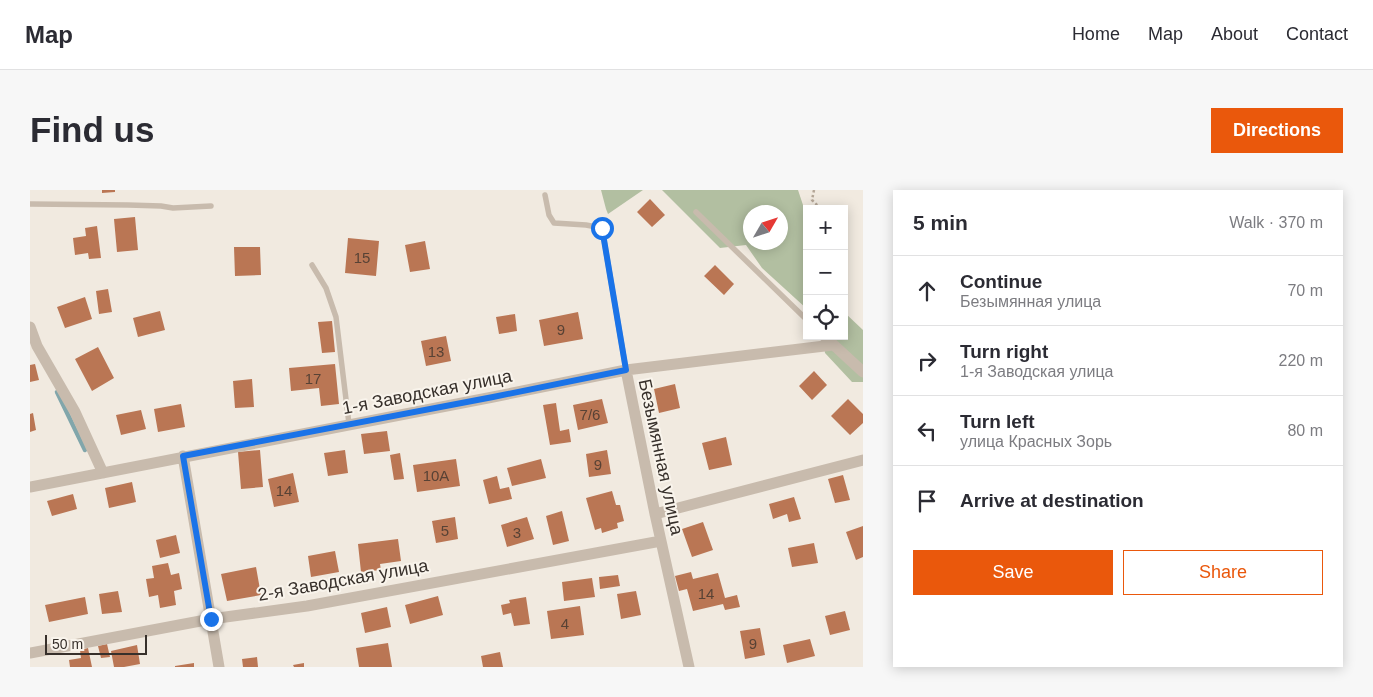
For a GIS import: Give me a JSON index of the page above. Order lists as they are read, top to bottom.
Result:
{
  "streets": {
    "street": ["1-я Заводская улица", "Безымянная улица", "2-я Заводская улица"]
  },
  "crossings": [
    ["1-я Заводская улица", "Безымянная улица"],
    ["Безымянная улица", "2-я Заводская улица"]
  ],
  "house_numbers": [
    "15",
    "9",
    "13",
    "17",
    "7/6",
    "9",
    "10А",
    "14",
    "5",
    "3",
    "14",
    "4",
    "9"
  ],
  "scale_bar": "50 m",
  "north": "top right",
  "page": {
    "header": "Map",
    "nav": [
      "Home",
      "Map",
      "About",
      "Contact"
    ],
    "buttons": [
      "Directions",
      ["Save", "Share"]
    ],
    "title": "Find us",
    "heading": ["5 min", "Walk · 370 m"],
    "map_buttons": ["+", "−"],
    "list": [
      ["Continue", "Безымянная улица", "70 m"],
      ["Turn right", "1-я Заводская улица", "220 m"],
      ["Turn left", "улица Красных Зорь", "80 m"],
      "Arrive at destination"
    ],
    "scale": "50 m"
  }
}
